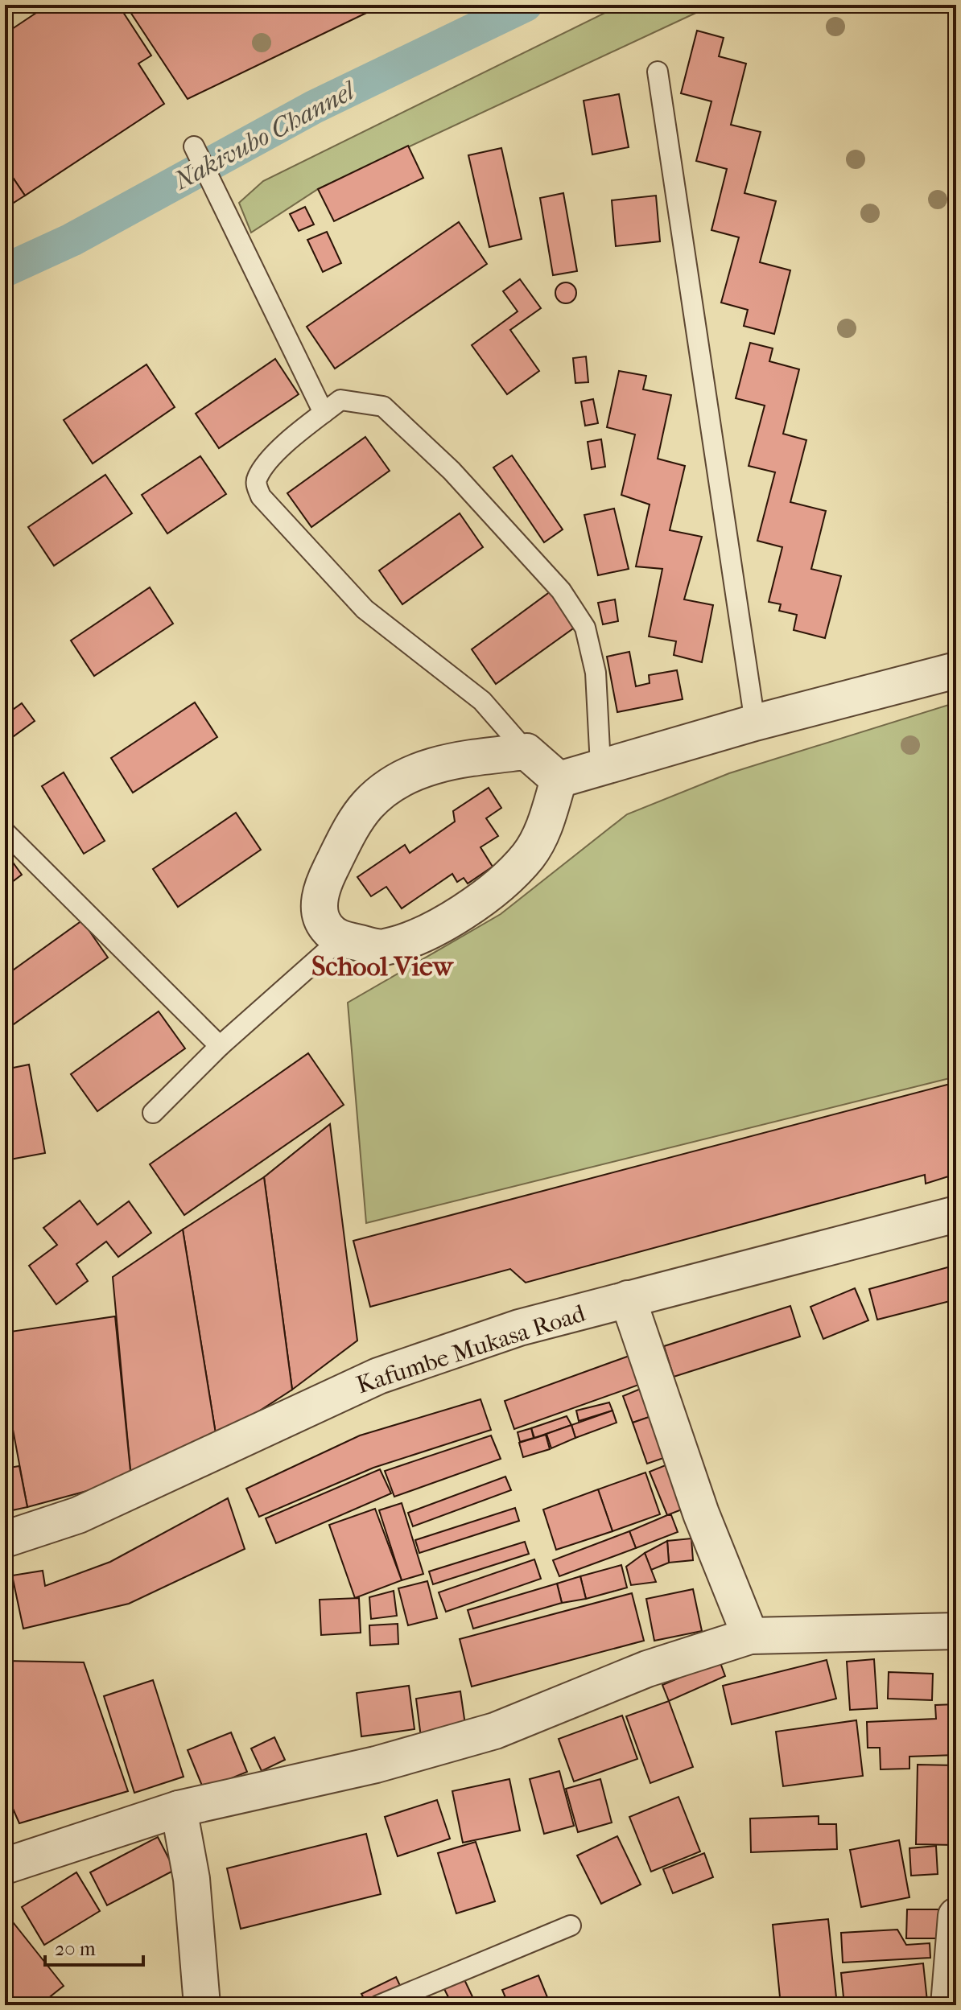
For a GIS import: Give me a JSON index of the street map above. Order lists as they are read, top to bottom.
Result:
{
  "streets": {
    "street": ["Kafumbe Mukasa Road"]
  },
  "districts": ["School View"],
  "water": ["Nakivubo Channel"],
  "scale_bar": "20 m"
}
